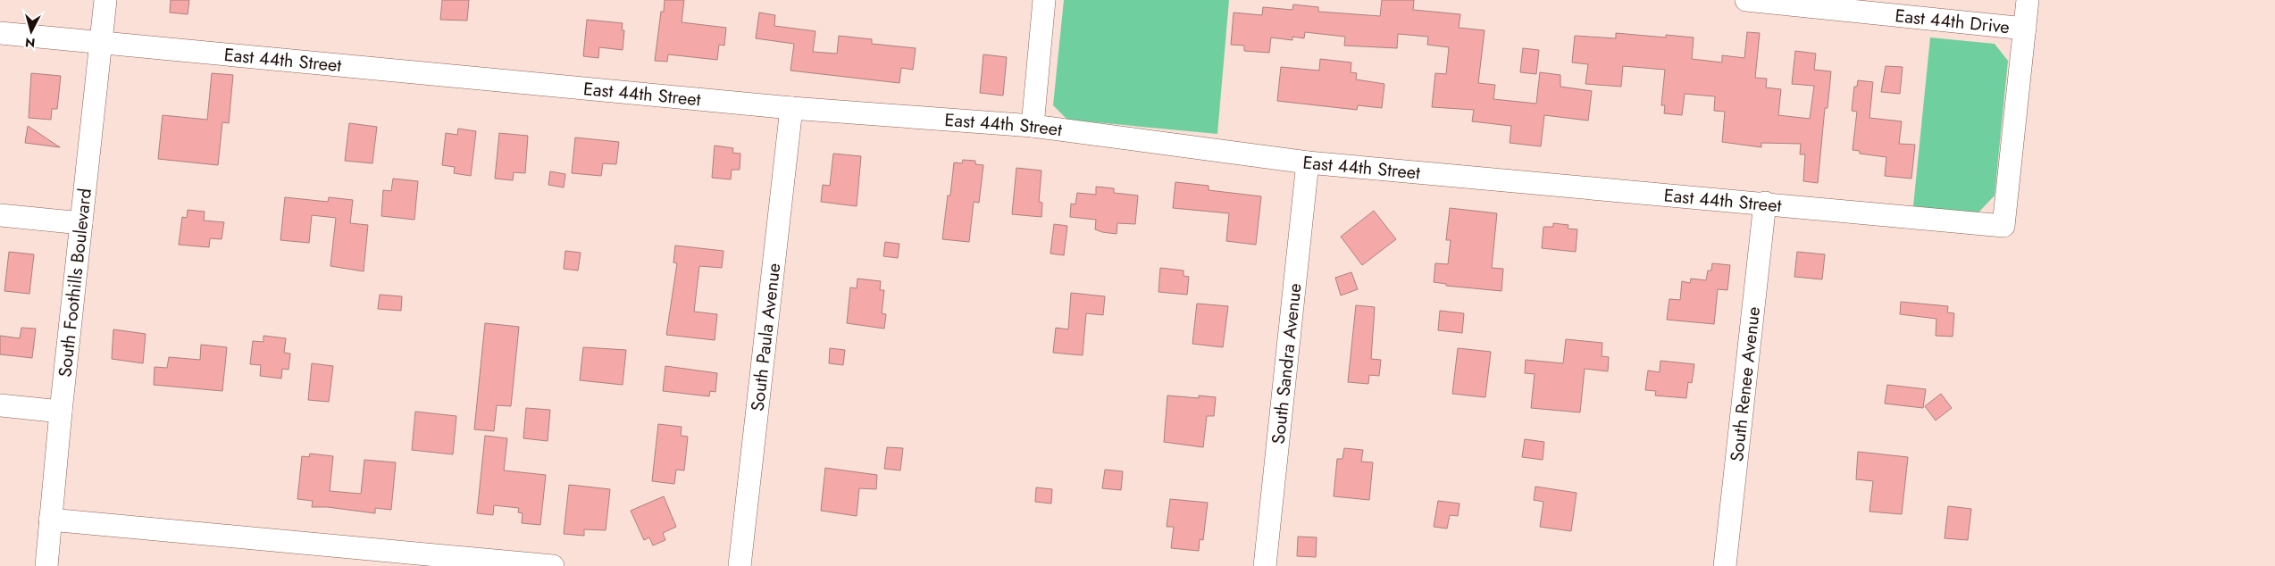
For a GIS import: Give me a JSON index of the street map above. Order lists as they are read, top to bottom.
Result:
{
  "streets": {
    "street": [
      "East 44th Drive",
      "East 44th Street",
      "South Foothills Boulevard",
      "South Paula Avenue",
      "South Sandra Avenue",
      "South Renee Avenue"
    ]
  },
  "crossings": [
    ["East 44th Drive", "East 44th Street"],
    ["East 44th Street", "South Foothills Boulevard"],
    ["East 44th Street", "South Paula Avenue"],
    ["East 44th Street", "South Sandra Avenue"],
    ["East 44th Street", "South Renee Avenue"]
  ],
  "north": "bottom"
}
